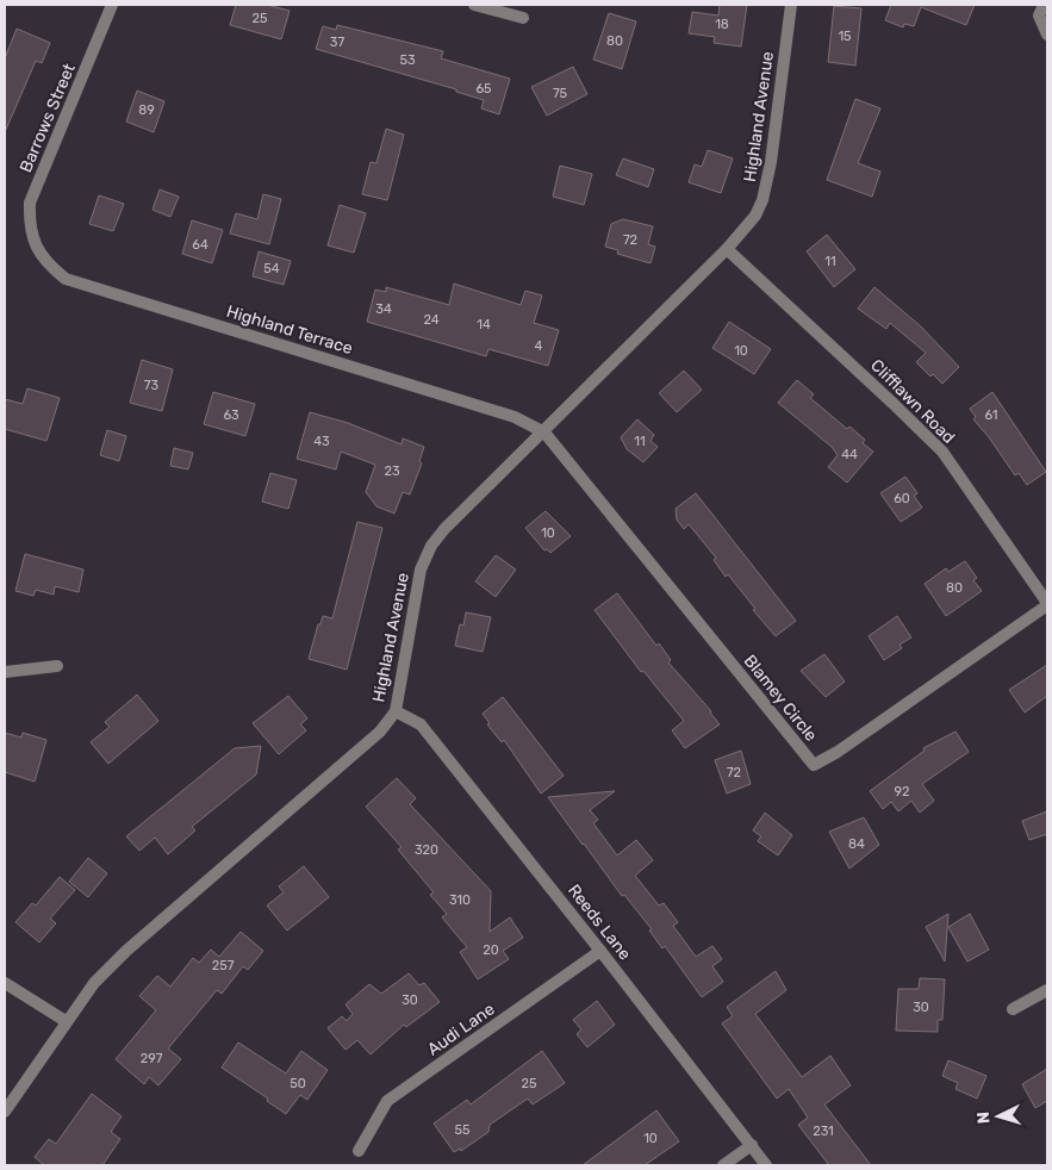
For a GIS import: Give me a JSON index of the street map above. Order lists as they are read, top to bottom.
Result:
{
  "streets": {
    "street": [
      "Highland Avenue",
      "Barrows Street",
      "Highland Terrace",
      "Clifflawn Road",
      "Blamey Circle",
      "Reeds Lane",
      "Audi Lane"
    ]
  },
  "crossings": [
    ["Highland Avenue", "Highland Terrace"],
    ["Highland Avenue", "Clifflawn Road"],
    ["Highland Avenue", "Blamey Circle"],
    ["Highland Avenue", "Reeds Lane"],
    ["Barrows Street", "Highland Terrace"],
    ["Highland Terrace", "Blamey Circle"],
    ["Clifflawn Road", "Blamey Circle"],
    ["Reeds Lane", "Audi Lane"]
  ],
  "house_numbers": [
    "25",
    "18",
    "15",
    "80",
    "37",
    "53",
    "65",
    "75",
    "89",
    "72",
    "64",
    "11",
    "54",
    "34",
    "24",
    "14",
    "4",
    "10",
    "73",
    "63",
    "61",
    "43",
    "11",
    "44",
    "23",
    "60",
    "10",
    "80",
    "72",
    "92",
    "84",
    "320",
    "310",
    "20",
    "257",
    "30",
    "30",
    "297",
    "50",
    "25",
    "55",
    "231",
    "10"
  ],
  "north": "left"
}
